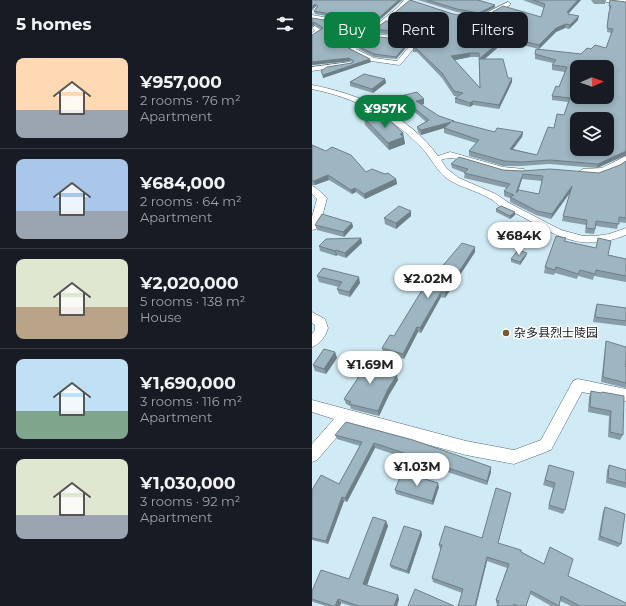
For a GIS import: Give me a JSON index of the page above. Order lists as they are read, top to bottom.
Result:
{
  "places": ["杂多县烈士陵园"],
  "north": "right",
  "page": {
    "heading": "5 homes",
    "chip": ["Buy", "Rent", "Filters"],
    "list": [
      {
        "name": "¥957,000",
        "note": "2 rooms · 76 m² · Apartment"
      },
      {
        "name": "¥684,000",
        "note": "2 rooms · 64 m² · Apartment"
      },
      {
        "name": "¥2,020,000",
        "note": "5 rooms · 138 m² · House"
      },
      {
        "name": "¥1,690,000",
        "note": "3 rooms · 116 m² · Apartment"
      },
      {
        "name": "¥1,030,000",
        "note": "3 rooms · 92 m² · Apartment"
      }
    ],
    "price": [
      "¥957K",
      "¥684K",
      "¥2.02M",
      "¥1.69M",
      "¥1.03M"
    ]
  }
}
